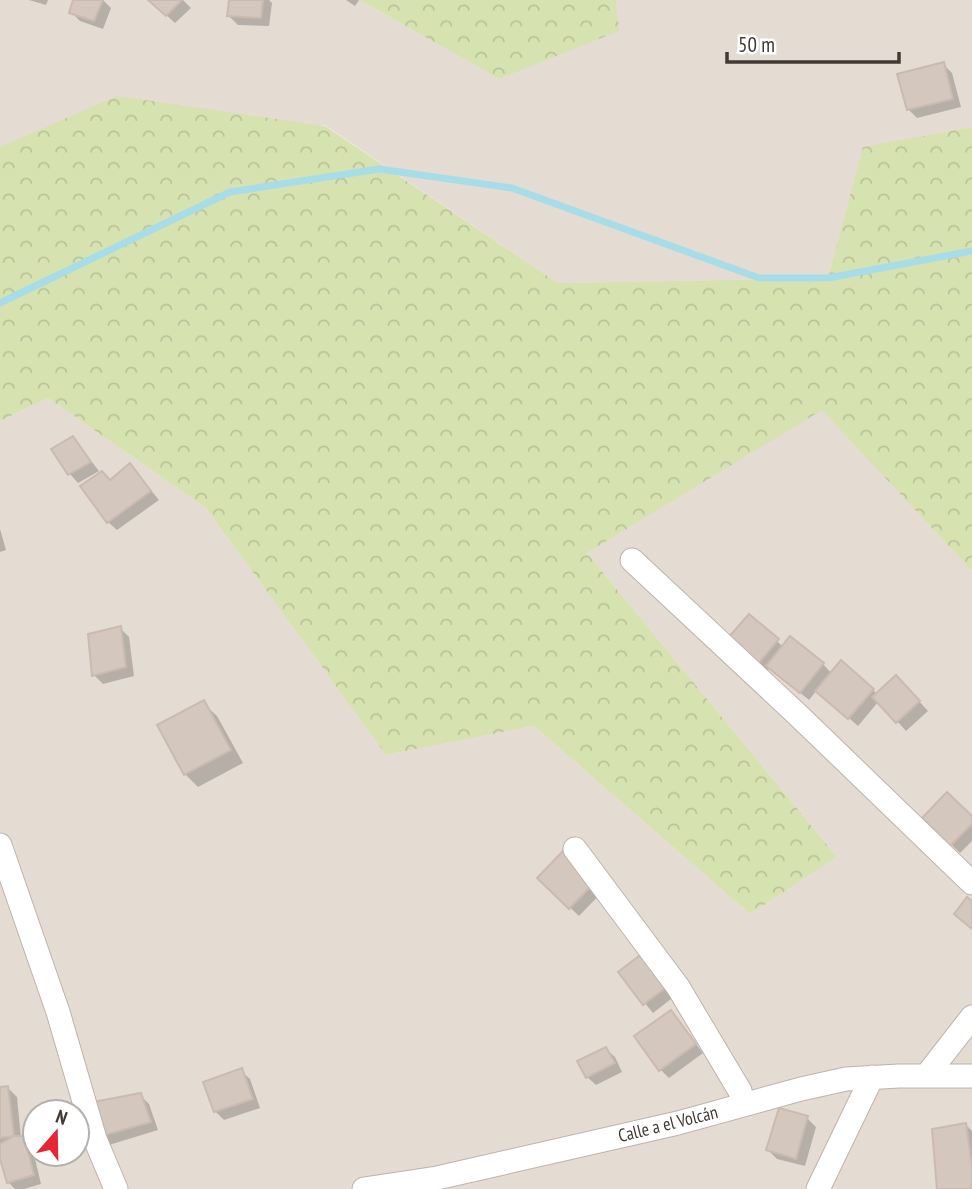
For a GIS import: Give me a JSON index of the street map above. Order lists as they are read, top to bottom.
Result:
{
  "streets": {
    "street": ["Calle a el Volcán"]
  },
  "scale_bar": "50 m",
  "north": "top"
}
